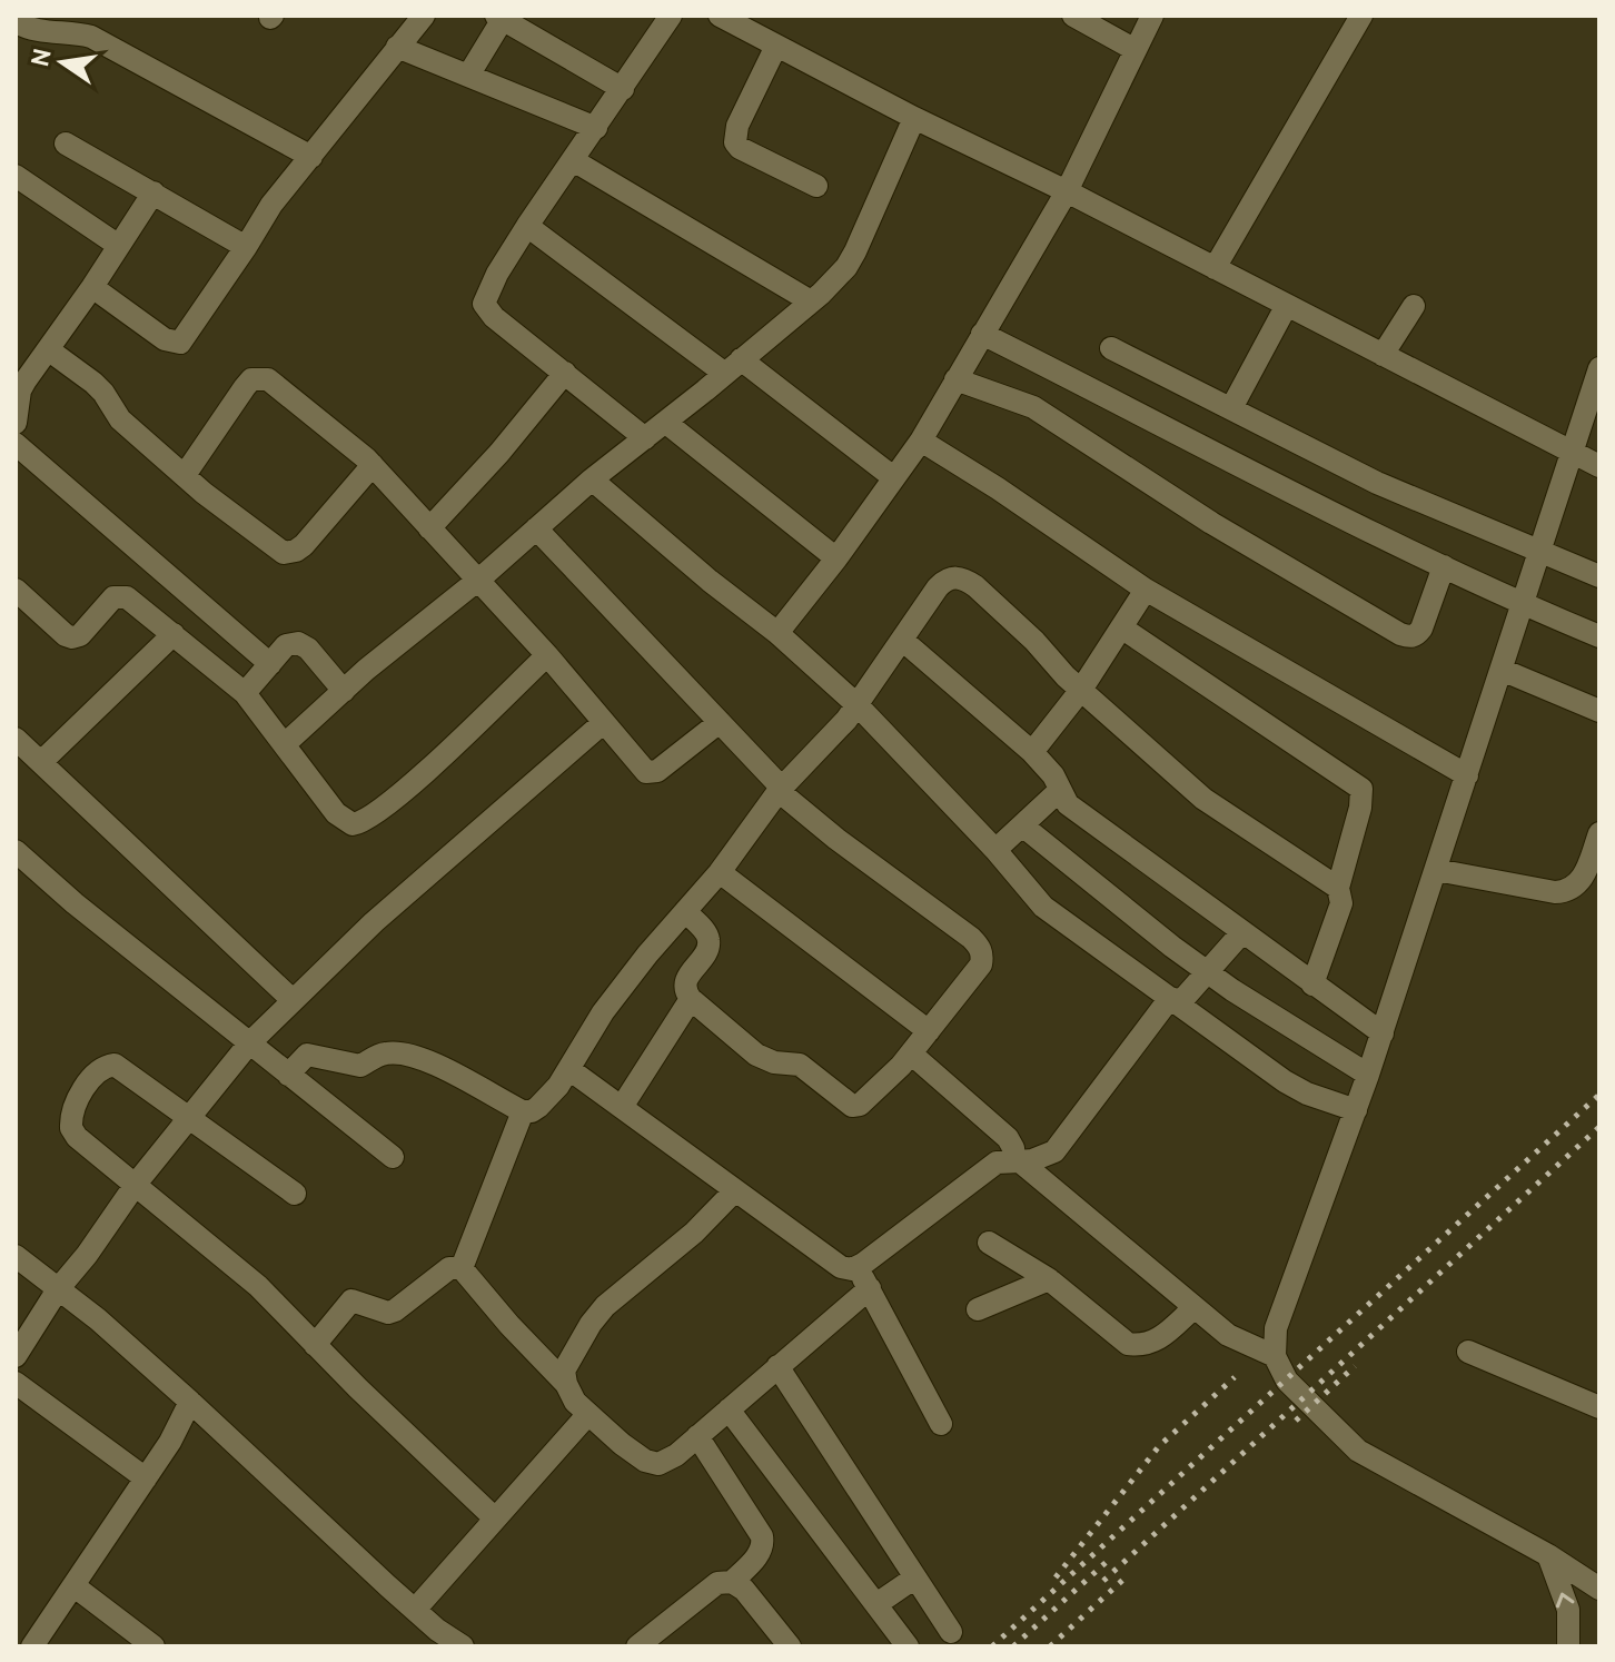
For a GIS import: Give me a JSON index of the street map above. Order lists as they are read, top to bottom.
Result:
{
  "north": "left"
}
